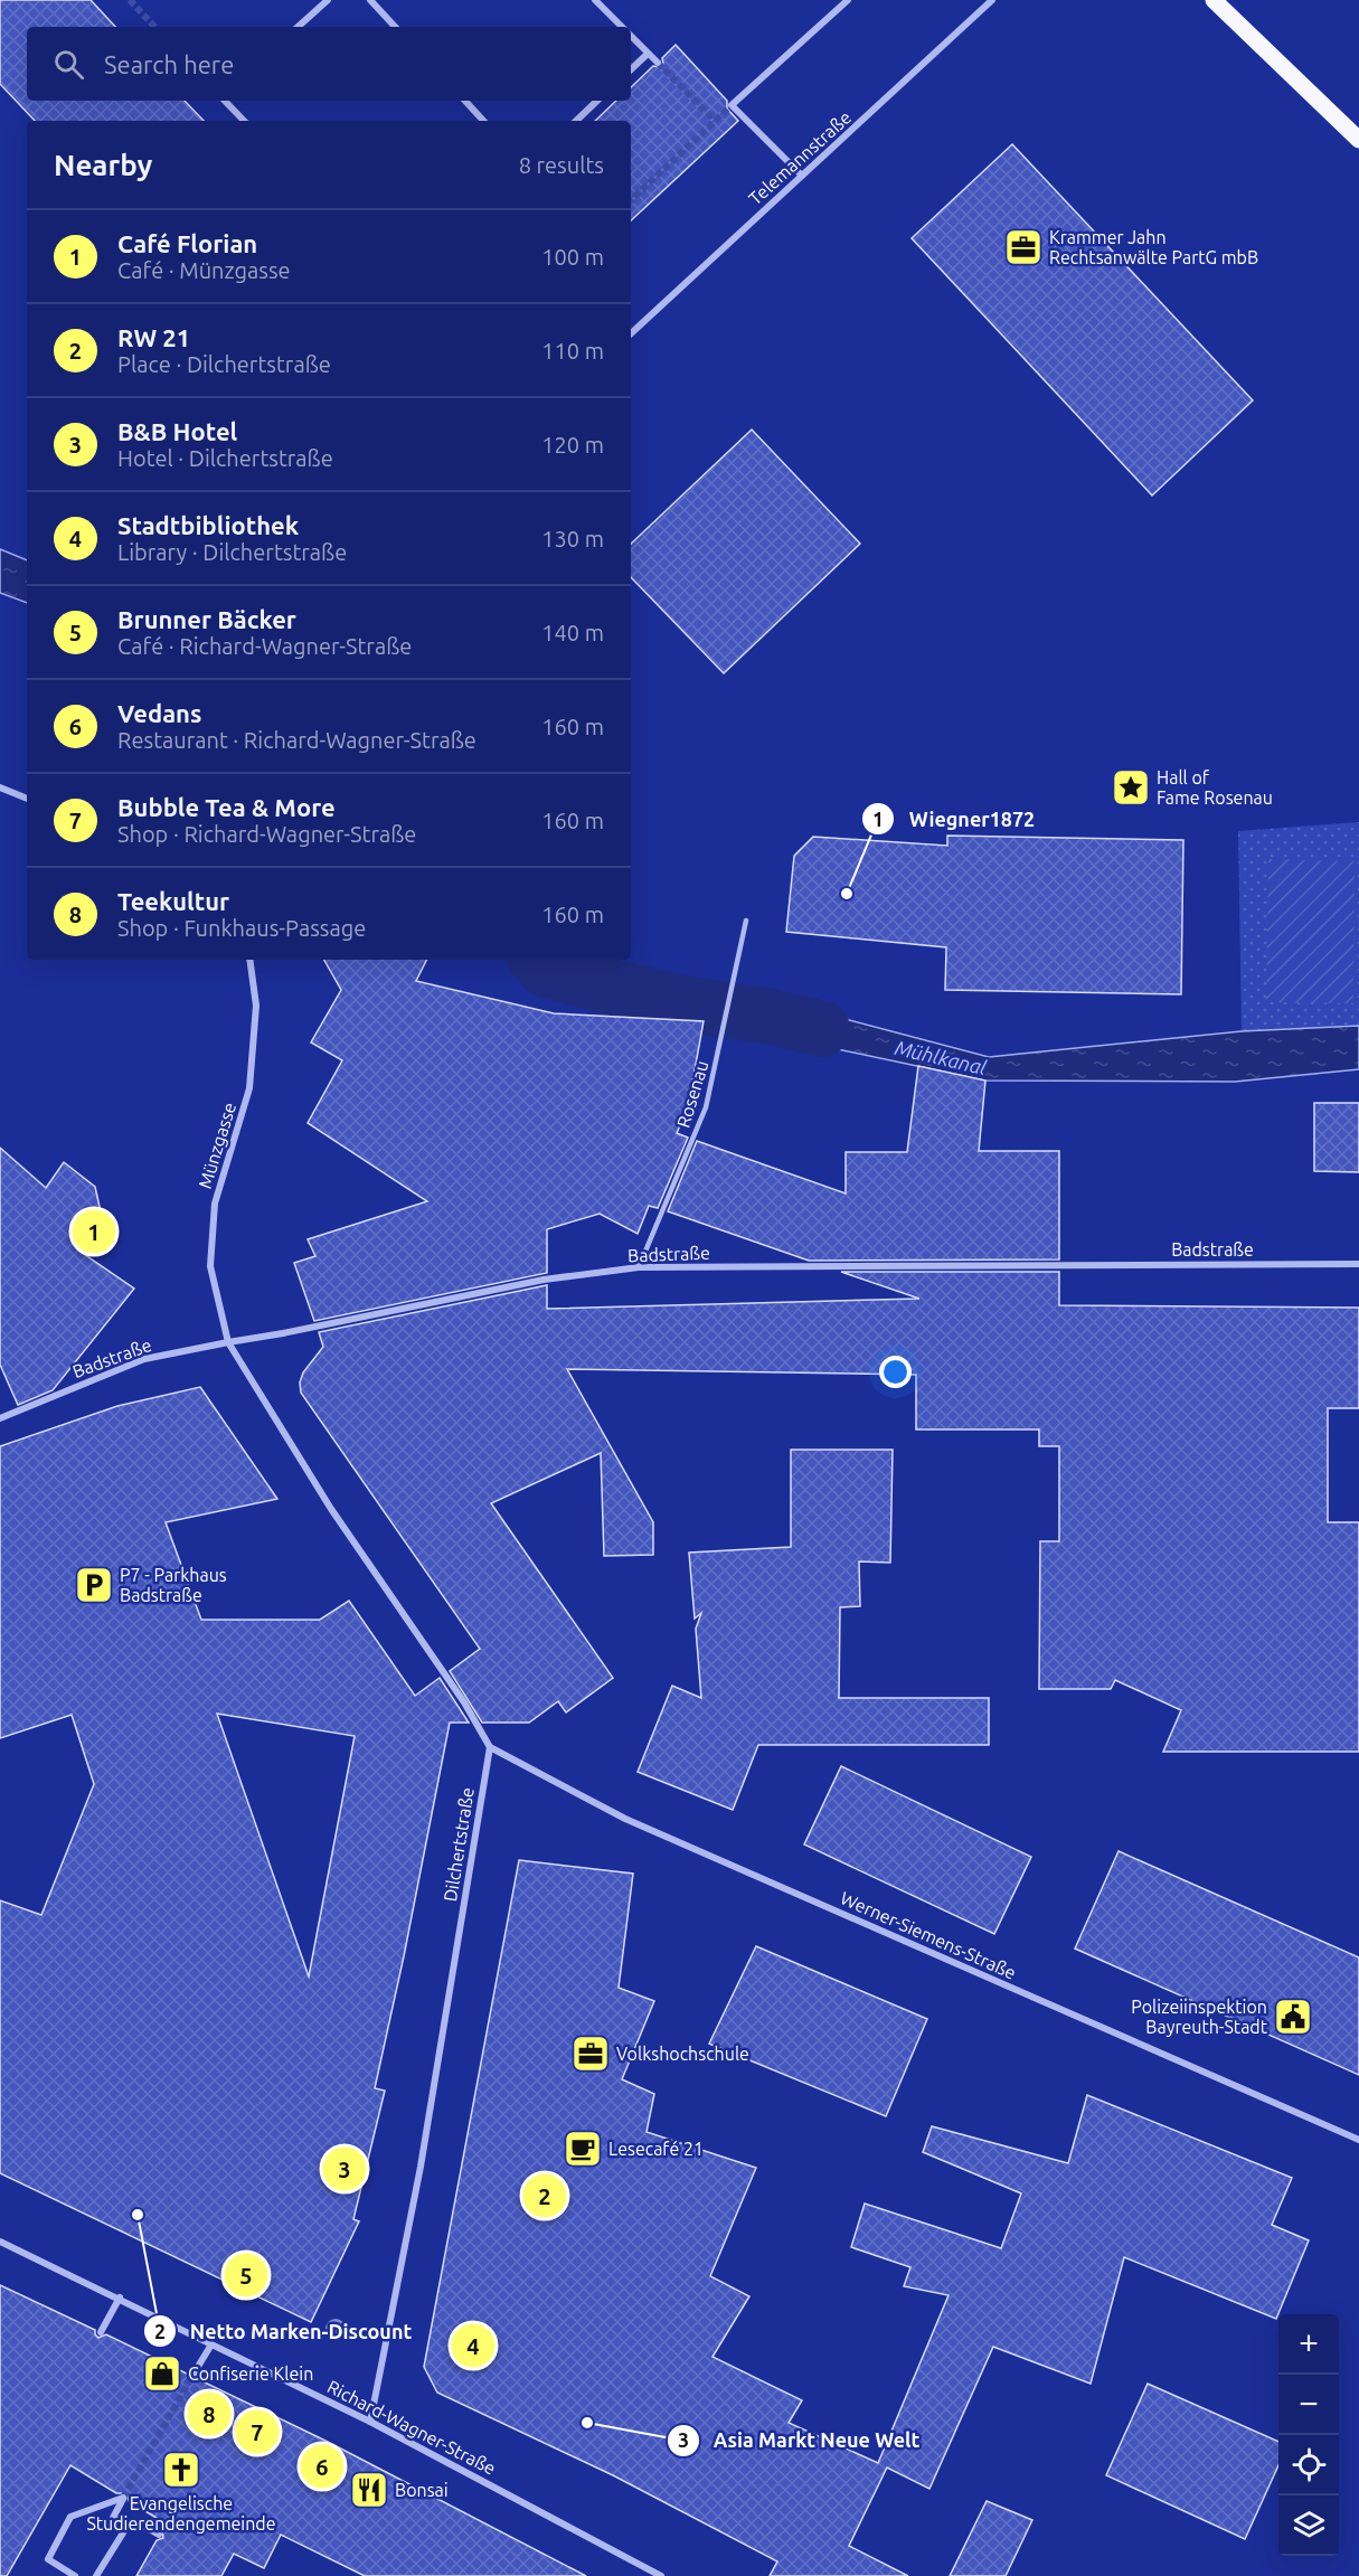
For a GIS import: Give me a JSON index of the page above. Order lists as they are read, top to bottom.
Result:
{
  "streets": {
    "street": [
      "Telemannstraße",
      "Münzgasse",
      "Badstraße",
      "Dilchertstraße",
      "Werner-Siemens-Straße",
      "Richard-Wagner-Straße"
    ],
    "lane": ["Rosenau"]
  },
  "crossings": [
    ["Rosenau", "Badstraße"],
    ["Münzgasse", "Badstraße"],
    ["Dilchertstraße", "Werner-Siemens-Straße"],
    ["Dilchertstraße", "Richard-Wagner-Straße"]
  ],
  "water": ["Mühlkanal"],
  "places": {
    "office": ["Krammer Jahn Rechtsanwälte PartG mbB", "Volkshochschule"],
    "place": ["Hall of Fame Rosenau"],
    "other": ["Wiegner1872", "Netto Marken-Discount", "Asia Markt Neue Welt"],
    "parking": ["P7 - Parkhaus Badstraße"],
    "public building": ["Polizeiinspektion Bayreuth-Stadt"],
    "cafe": ["Lesecafé 21"],
    "shop": ["Confiserie Klein"],
    "church": ["Evangelische Studierendengemeinde"],
    "restaurant": ["Bonsai"]
  },
  "page": {
    "search": "Search here",
    "heading": ["Nearby", "8 results"],
    "list": [
      {
        "mark": "1",
        "name": "Café Florian",
        "note": "Café · Münzgasse",
        "value": "100 m"
      },
      {
        "mark": "2",
        "name": "RW 21",
        "note": "Place · Dilchertstraße",
        "value": "110 m"
      },
      {
        "mark": "3",
        "name": "B&B Hotel",
        "note": "Hotel · Dilchertstraße",
        "value": "120 m"
      },
      {
        "mark": "4",
        "name": "Stadtbibliothek",
        "note": "Library · Dilchertstraße",
        "value": "130 m"
      },
      {
        "mark": "5",
        "name": "Brunner Bäcker",
        "note": "Café · Richard-Wagner-Straße",
        "value": "140 m"
      },
      {
        "mark": "6",
        "name": "Vedans",
        "note": "Restaurant · Richard-Wagner-Straße",
        "value": "160 m"
      },
      {
        "mark": "7",
        "name": "Bubble Tea & More",
        "note": "Shop · Richard-Wagner-Straße",
        "value": "160 m"
      },
      {
        "mark": "8",
        "name": "Teekultur",
        "note": "Shop · Funkhaus-Passage",
        "value": "160 m"
      }
    ],
    "pins": [
      "1",
      "3",
      "2",
      "5",
      "4",
      "8",
      "7",
      "6"
    ],
    "map_buttons": ["+", "−"]
  }
}
